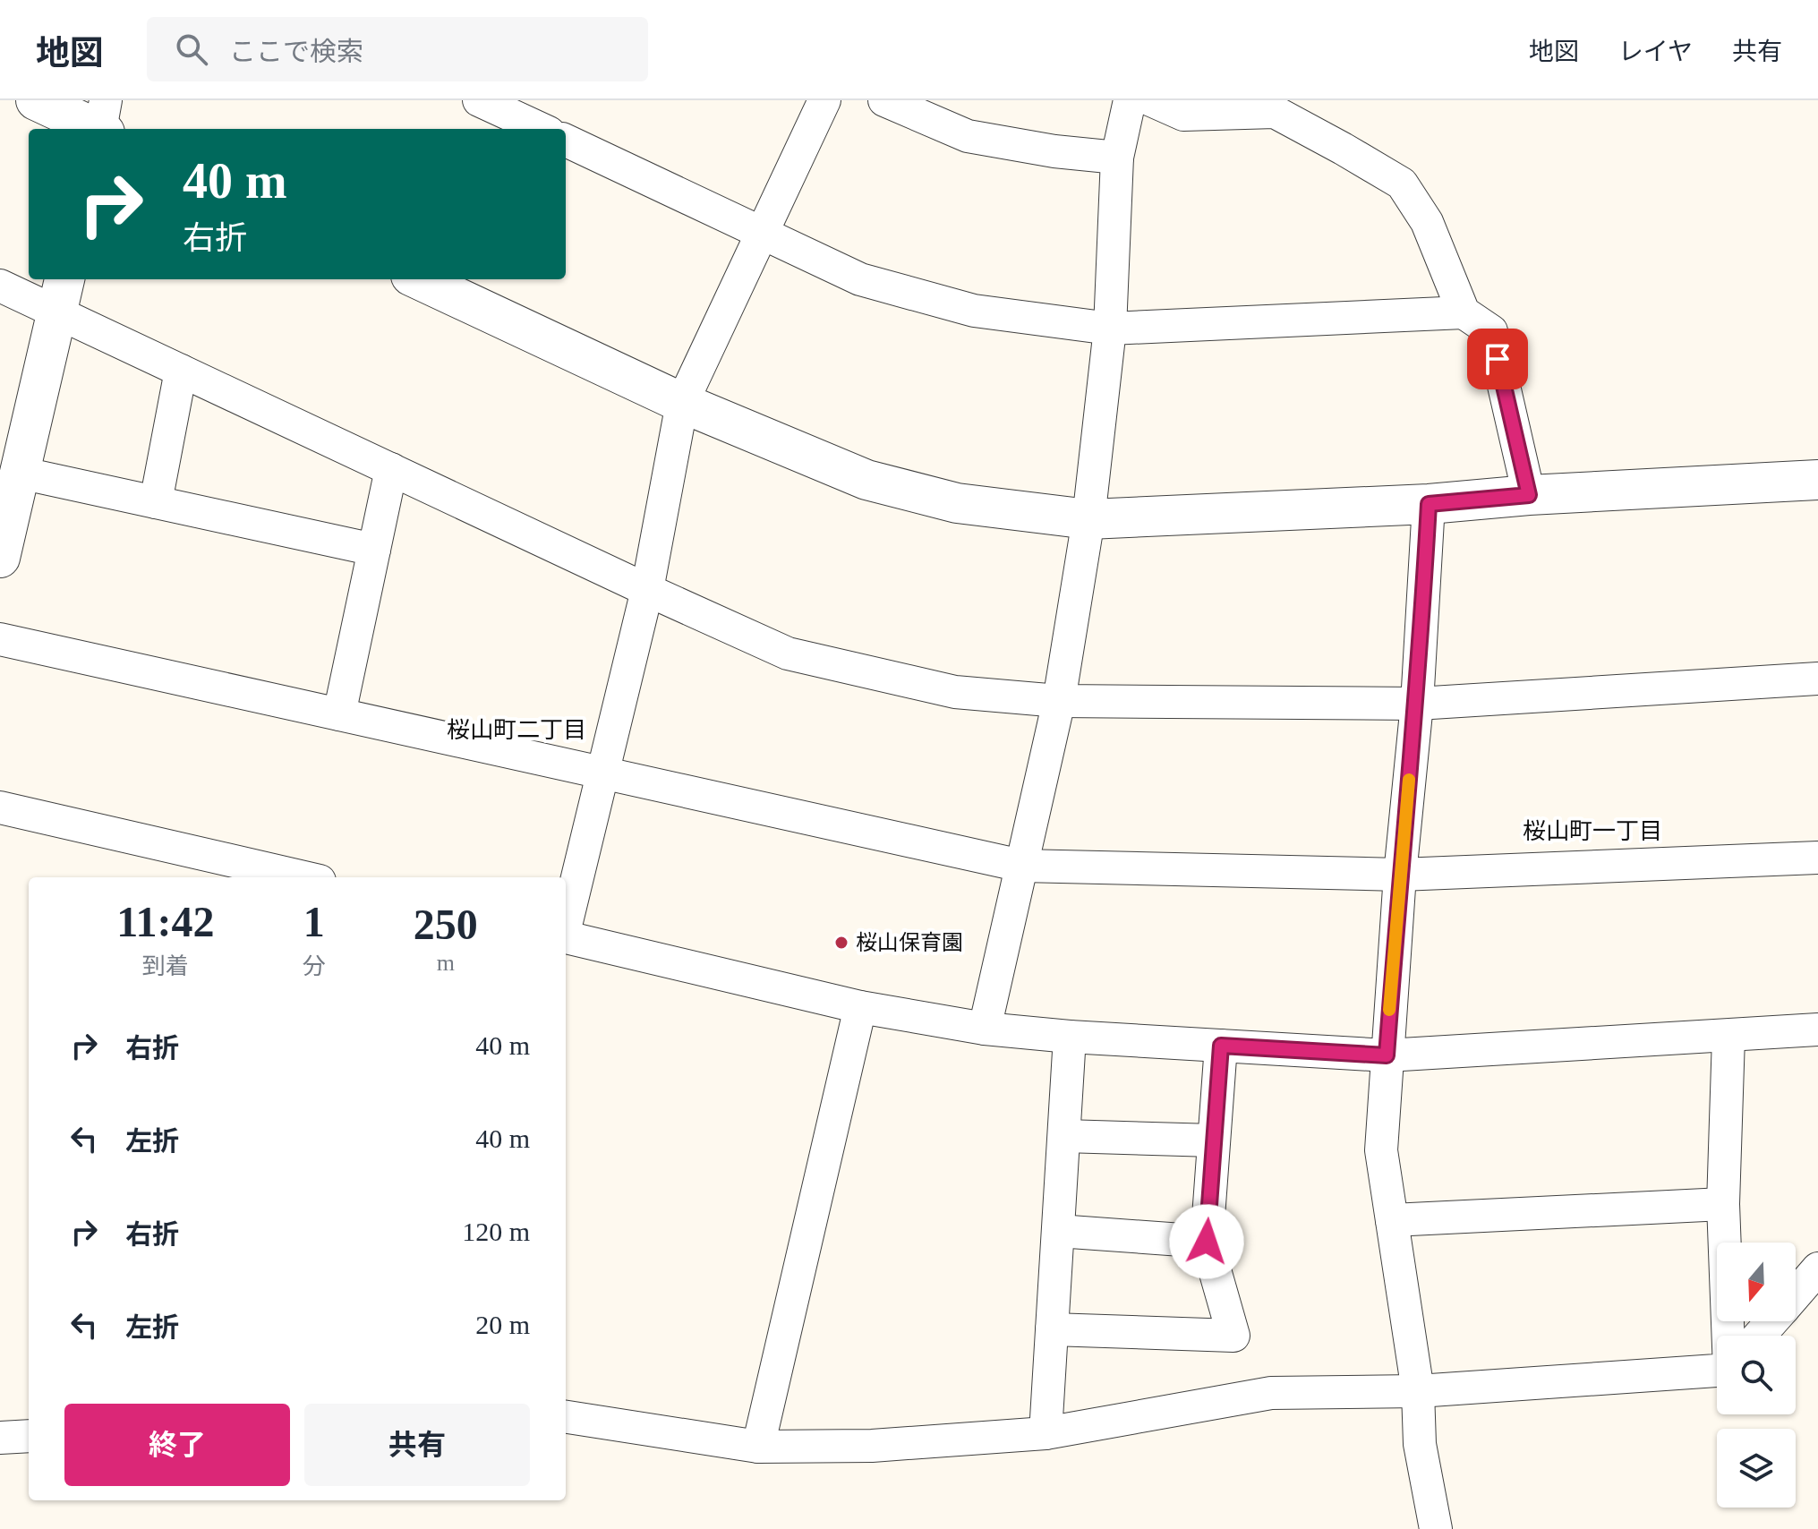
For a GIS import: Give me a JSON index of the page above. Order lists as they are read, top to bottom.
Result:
{
  "districts": ["桜山町二丁目", "桜山町一丁目"],
  "places": ["桜山保育園"],
  "north": "bottom",
  "page": {
    "header": "地図",
    "search": "ここで検索",
    "nav": ["地図", "レイヤ", "共有"],
    "turn": ["40 m", "右折"],
    "eta": [
      "11:42",
      "到着",
      "1",
      "分",
      "250",
      "m"
    ],
    "list": [
      {
        "name": "右折",
        "value": "40 m"
      },
      {
        "name": "左折",
        "value": "40 m"
      },
      {
        "name": "右折",
        "value": "120 m"
      },
      {
        "name": "左折",
        "value": "20 m"
      }
    ],
    "buttons": ["終了", "共有"]
  }
}
